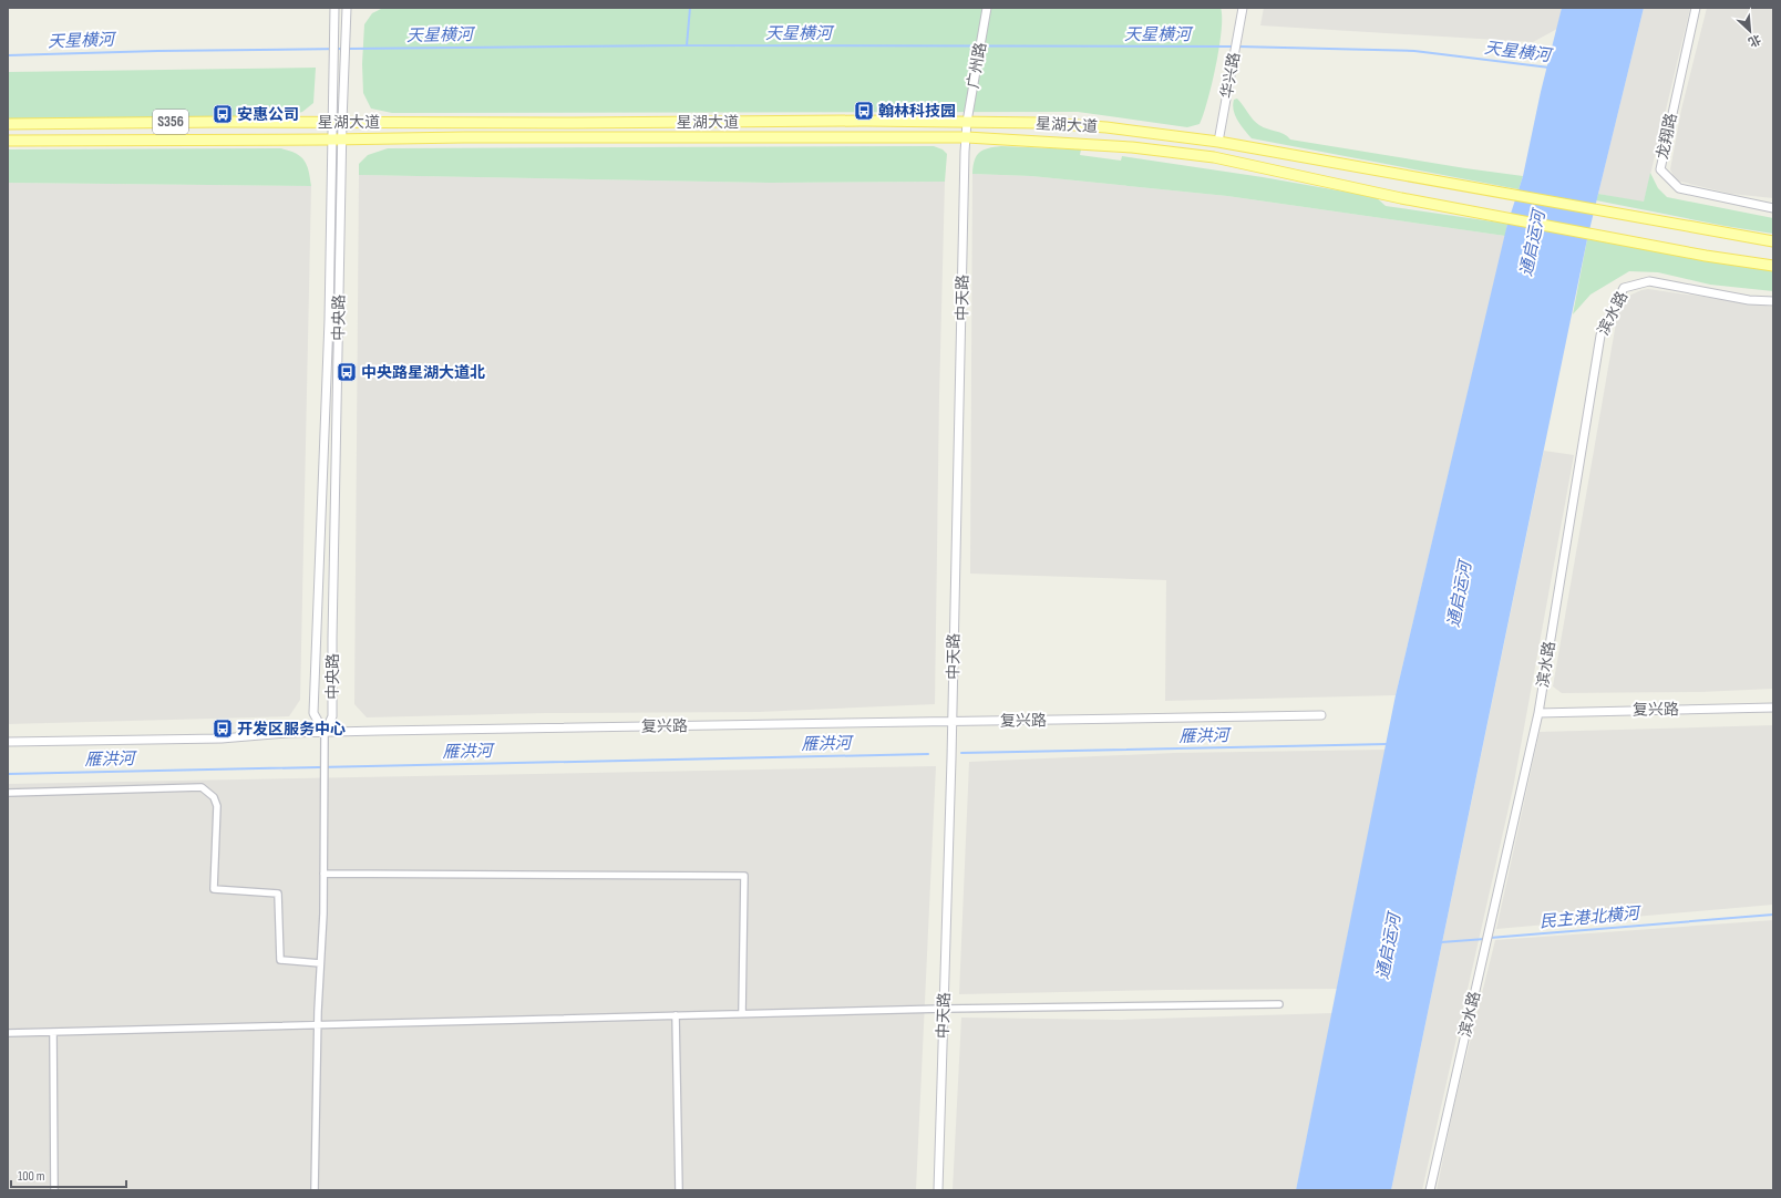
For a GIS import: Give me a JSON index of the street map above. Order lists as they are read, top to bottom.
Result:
{
  "streets": {
    "main road": ["S356", "星湖大道"],
    "street": [
      "广州路",
      "华兴路",
      "龙翔路",
      "中天路",
      "滨水路",
      "中央路",
      "复兴路"
    ]
  },
  "crossings": [
    ["广州路", "星湖大道"],
    ["广州路", "中天路"],
    ["华兴路", "星湖大道"],
    ["星湖大道", "中天路"],
    ["星湖大道", "中央路"],
    ["中天路", "复兴路"],
    ["滨水路", "复兴路"],
    ["中央路", "复兴路"]
  ],
  "water": [
    "天星横河",
    "通启运河",
    "雁洪河",
    "民主港北横河"
  ],
  "places": {
    "bus stop": [
      "翰林科技园",
      "安惠公司",
      "中央路星湖大道北",
      "开发区服务中心"
    ]
  },
  "scale_bar": "100 m",
  "north": "bottom right"
}
